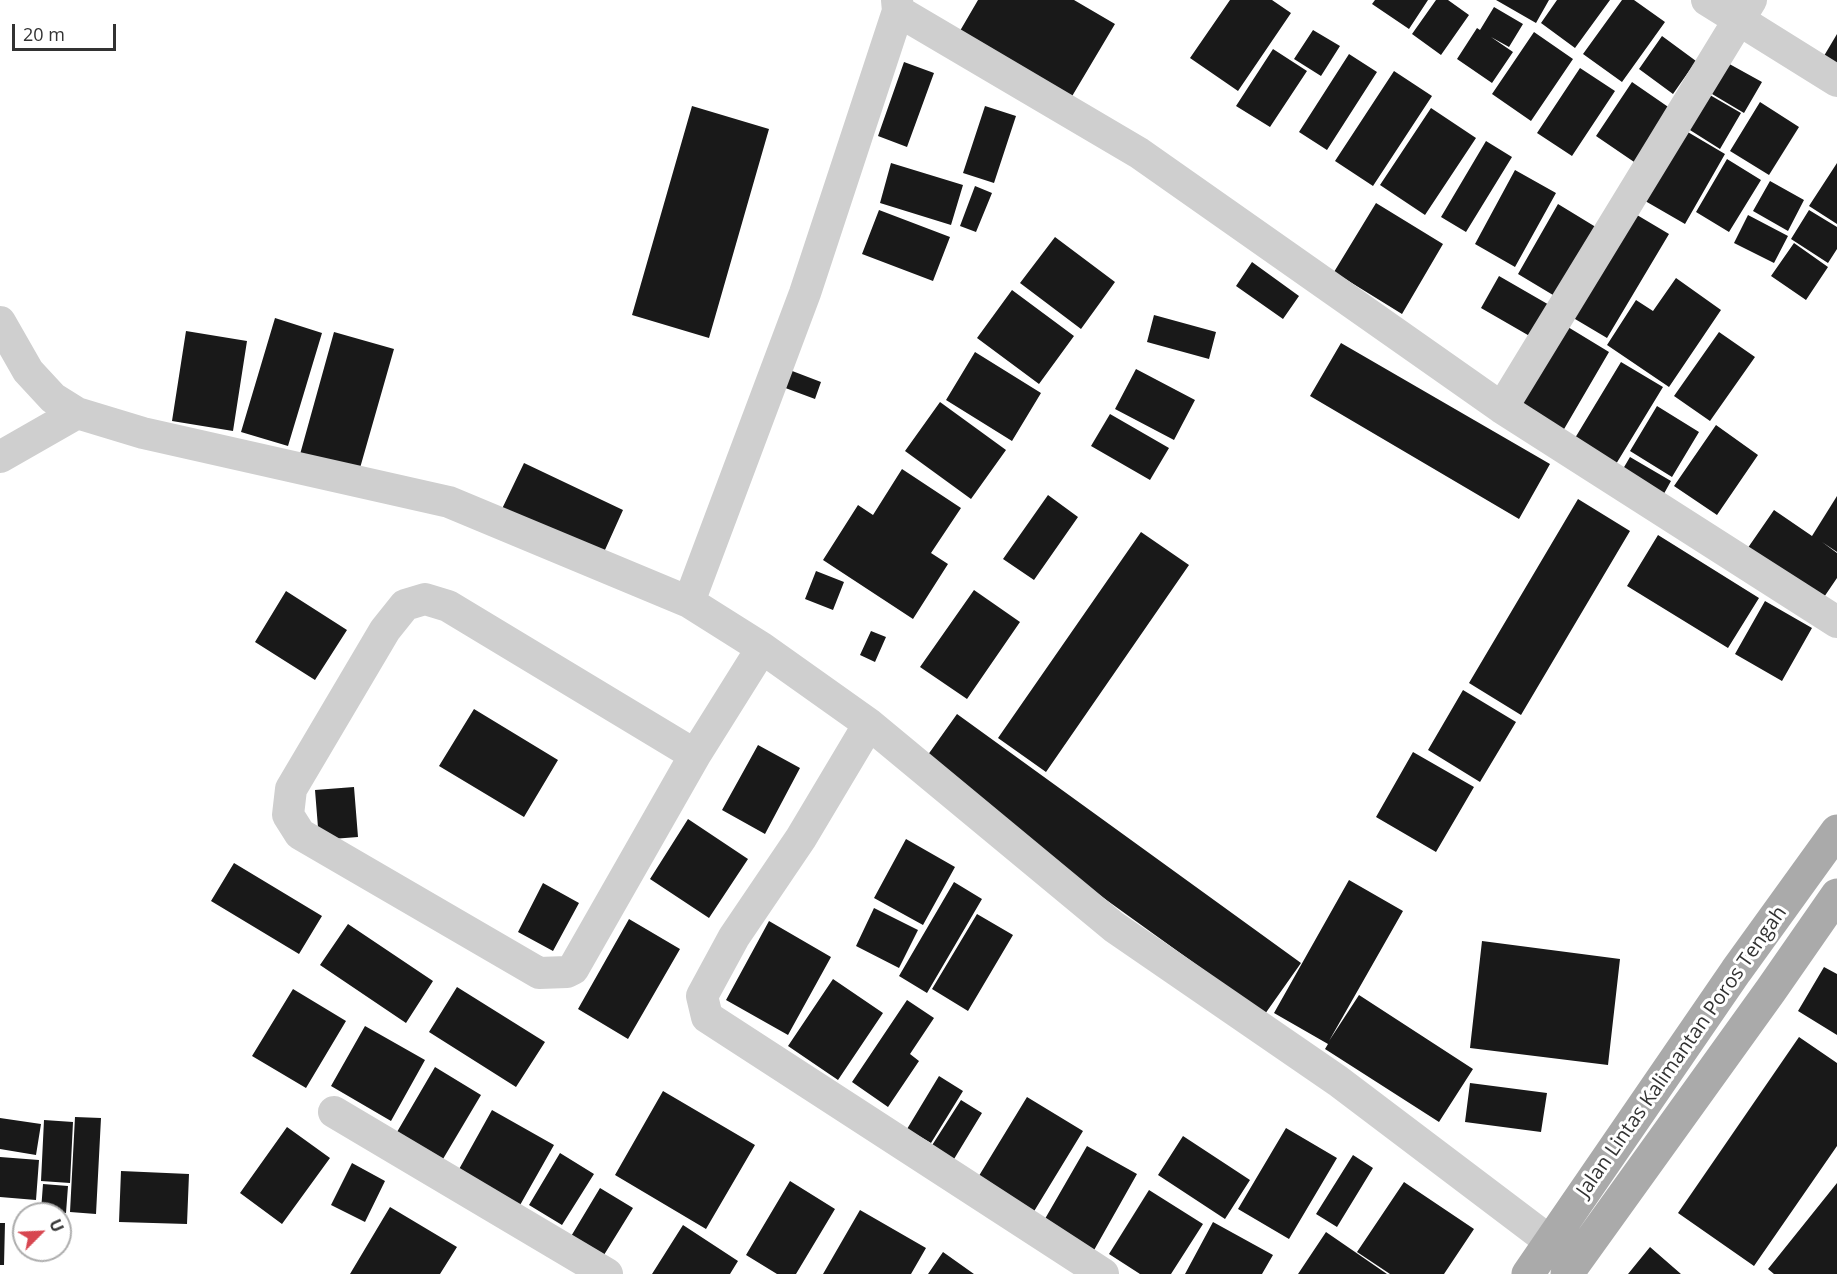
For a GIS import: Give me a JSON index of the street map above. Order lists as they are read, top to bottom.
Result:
{
  "streets": {
    "main road": ["Jalan Lintas Kalimantan Poros Tengah"]
  },
  "scale_bar": "20 m",
  "north": "top right"
}
